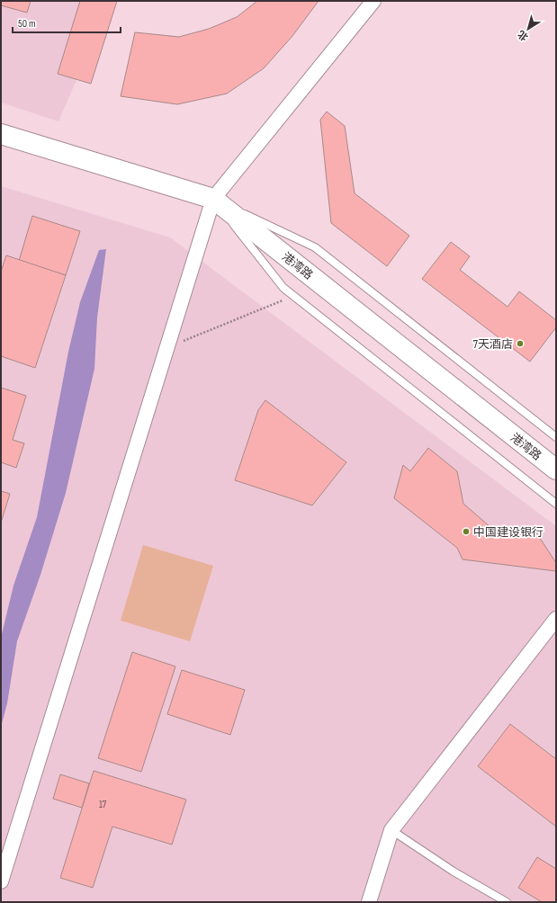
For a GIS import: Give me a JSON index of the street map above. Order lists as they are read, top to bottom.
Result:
{
  "streets": {
    "main road": ["港湾路"]
  },
  "places": ["7天酒店", "中国建设银行"],
  "house_numbers": ["17"],
  "scale_bar": "50 m",
  "north": "bottom left"
}
